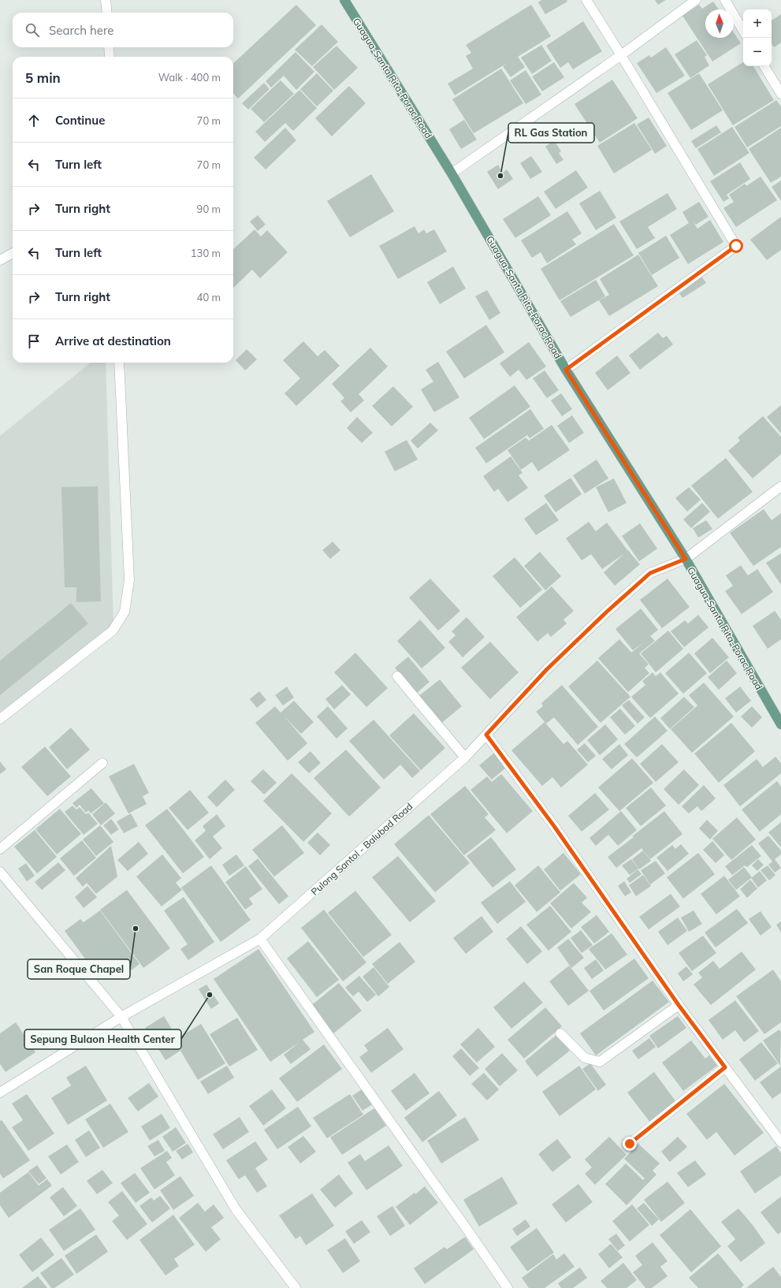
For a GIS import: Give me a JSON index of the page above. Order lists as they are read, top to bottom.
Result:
{
  "streets": {
    "main road": ["Guagua-Santa Rita-Porac Road"],
    "street": ["Pulong Santol - Balubad Road"]
  },
  "crossings": [
    ["Guagua-Santa Rita-Porac Road", "Pulong Santol - Balubad Road"]
  ],
  "places": ["RL Gas Station", "San Roque Chapel", "Sepung Bulaon Health Center"],
  "north": "top",
  "page": {
    "map_buttons": ["+", "−"],
    "search": "Search here",
    "heading": ["5 min", "Walk · 400 m"],
    "list": [
      ["Continue", "70 m"],
      ["Turn left", "70 m"],
      ["Turn right", "90 m"],
      ["Turn left", "130 m"],
      ["Turn right", "40 m"],
      "Arrive at destination"
    ]
  }
}
